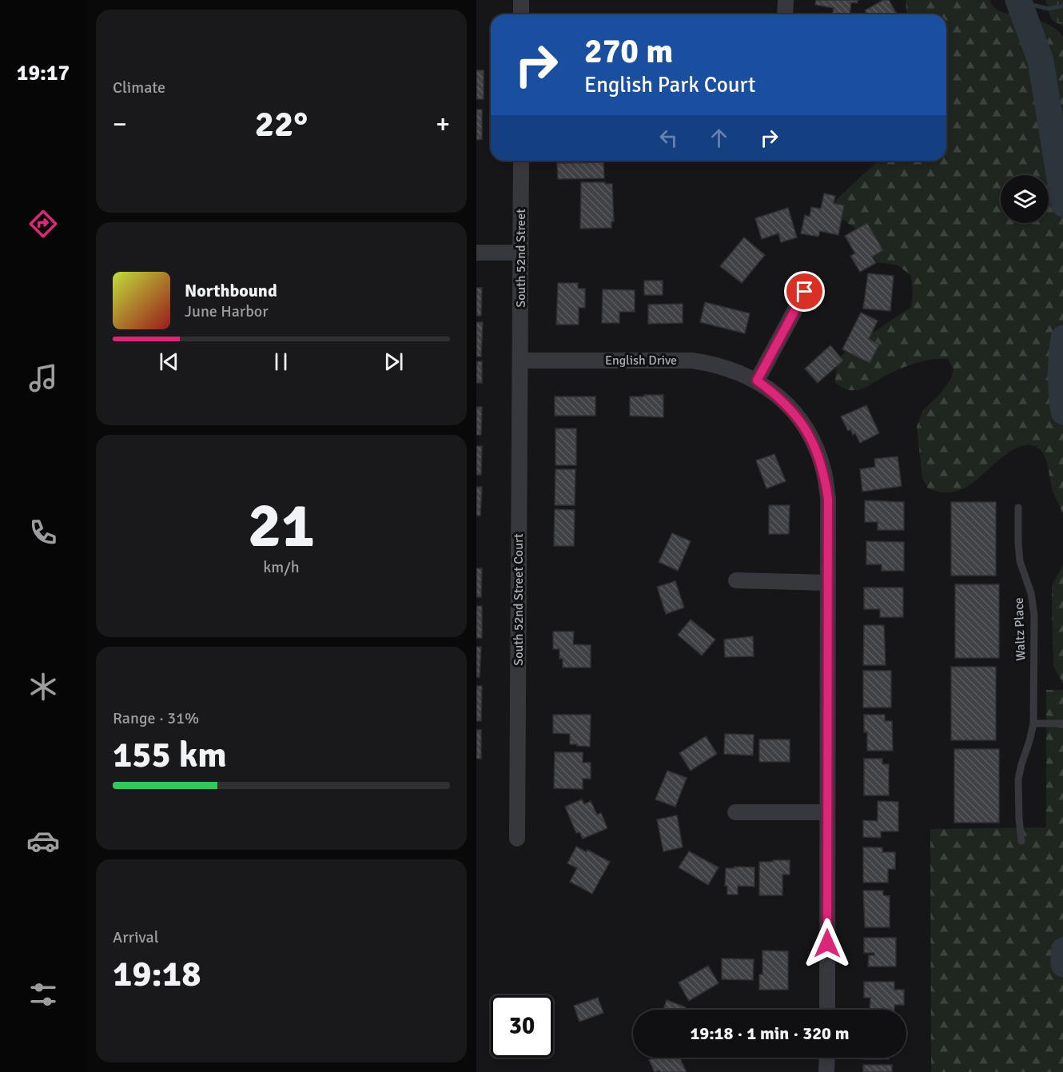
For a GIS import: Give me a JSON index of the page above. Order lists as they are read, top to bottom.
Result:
{
  "streets": {
    "street": ["South 52nd Street", "English Drive", "South 52nd Street Court"],
    "lane": ["Waltz Place"]
  },
  "crossings": [
    ["South 52nd Street", "English Drive"],
    ["South 52nd Street", "South 52nd Street Court"],
    ["English Drive", "South 52nd Street Court"]
  ],
  "page": {
    "tabs": "19:17",
    "tile": [
      "Climate",
      ["21", "km/h"],
      ["Range · 31%", "155 km"],
      ["Arrival", "19:18"]
    ],
    "turn": ["270 m", "English Park Court"],
    "heat": ["−", "22°", "+"],
    "song": ["Northbound", "June Harbor"],
    "limit": "30",
    "trip": "19:18 · 1 min · 320 m"
  }
}
